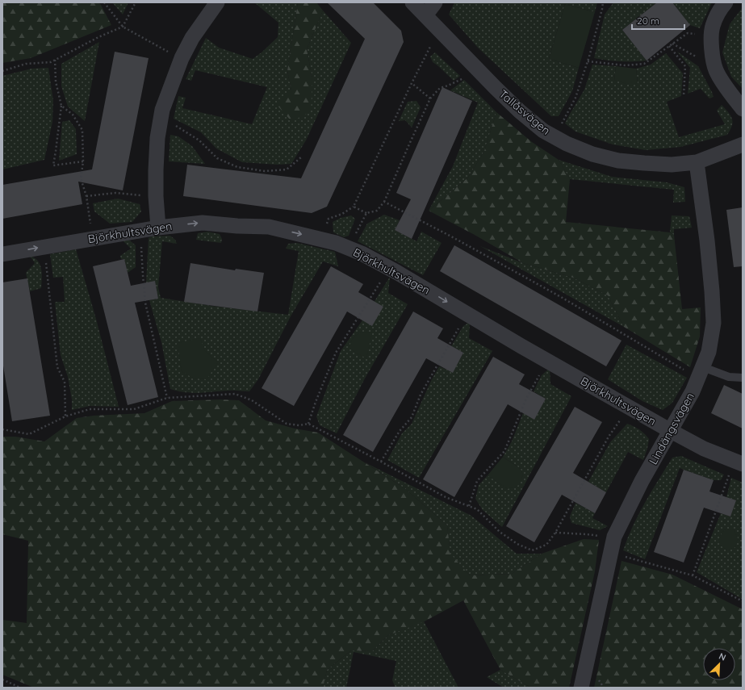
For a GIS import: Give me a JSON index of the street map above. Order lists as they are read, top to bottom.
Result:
{
  "streets": {
    "street": ["Tallåsvägen", "Björkhultsvägen", "Lindängsvägen"]
  },
  "crossings": [
    ["Tallåsvägen", "Lindängsvägen"],
    ["Björkhultsvägen", "Lindängsvägen"]
  ],
  "one_way": ["Björkhultsvägen"],
  "scale_bar": "20 m",
  "north": "top right"
}
